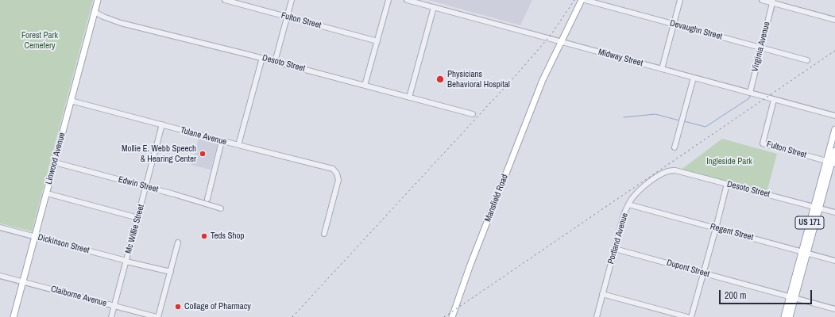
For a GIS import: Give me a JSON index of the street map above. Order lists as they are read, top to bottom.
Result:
{
  "streets": {
    "main road": ["Linwood Avenue", "Mansfield Road", "US 171"],
    "street": [
      "Fulton Street",
      "Devaughn Street",
      "Virginia Avenue",
      "Midway Street",
      "Desoto Street",
      "Tulane Avenue",
      "Edwin Street",
      "Mc Willie Street",
      "Regent Street",
      "Portland Avenue",
      "Dickinson Street",
      "Dupont Street",
      "Claiborne Avenue"
    ]
  },
  "crossings": [
    ["Fulton Street", "Midway Street"],
    ["Fulton Street", "US 171"],
    ["Devaughn Street", "Virginia Avenue"],
    ["Virginia Avenue", "Midway Street"],
    ["Midway Street", "Mansfield Road"],
    ["Desoto Street", "Linwood Avenue"],
    ["Desoto Street", "US 171"],
    ["Desoto Street", "Portland Avenue"],
    ["Tulane Avenue", "Linwood Avenue"],
    ["Tulane Avenue", "Mc Willie Street"],
    ["Linwood Avenue", "Edwin Street"],
    ["Linwood Avenue", "Dickinson Street"],
    ["Linwood Avenue", "Claiborne Avenue"],
    ["Edwin Street", "Mc Willie Street"],
    ["US 171", "Regent Street"],
    ["US 171", "Dupont Street"],
    ["Mc Willie Street", "Dickinson Street"],
    ["Mc Willie Street", "Claiborne Avenue"],
    ["Regent Street", "Portland Avenue"],
    ["Portland Avenue", "Dupont Street"]
  ],
  "parks": ["Forest Park Cemetery", "Ingleside Park"],
  "places": [
    "Physicians Behavioral Hospital",
    "Mollie E. Webb Speech & Hearing Center",
    "Teds Shop",
    "Collage of Pharmacy"
  ],
  "scale_bar": "200 m"
}
